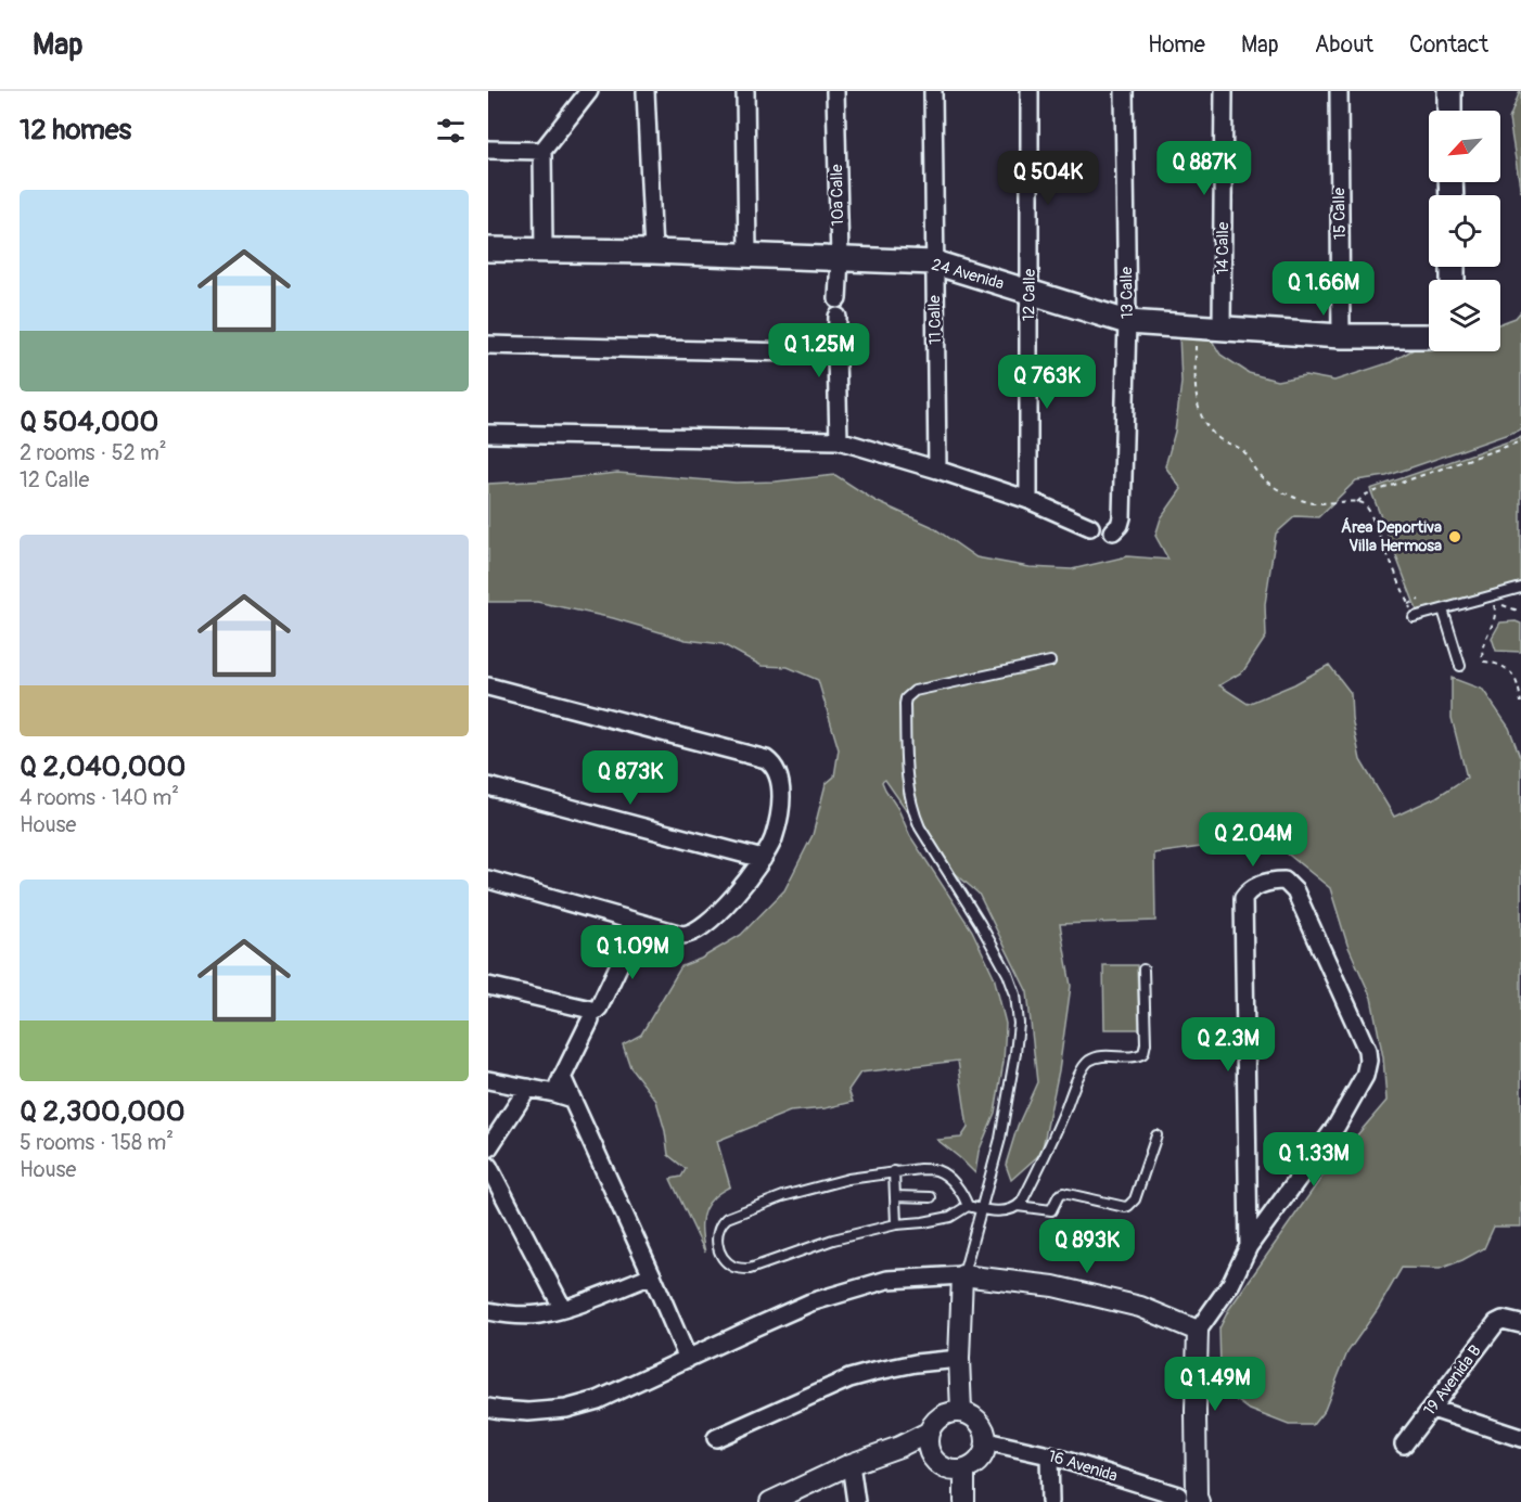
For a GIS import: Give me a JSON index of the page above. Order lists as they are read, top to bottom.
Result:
{
  "streets": {
    "main road": ["24 Avenida"],
    "street": [
      "10a Calle",
      "15 Calle",
      "14 Calle",
      "13 Calle",
      "12 Calle",
      "11 Calle",
      "19 Avenida B",
      "16 Avenida"
    ]
  },
  "crossings": [
    ["10a Calle", "24 Avenida"],
    ["15 Calle", "24 Avenida"],
    ["14 Calle", "24 Avenida"],
    ["24 Avenida", "13 Calle"],
    ["24 Avenida", "12 Calle"],
    ["24 Avenida", "11 Calle"]
  ],
  "places": ["Área Deportiva Villa Hermosa"],
  "north": "bottom left",
  "page": {
    "header": "Map",
    "nav": [
      "Home",
      "Map",
      "About",
      "Contact"
    ],
    "heading": "12 homes",
    "price": [
      "Q 887K",
      "Q 504K",
      "Q 1.66M",
      "Q 1.25M",
      "Q 763K",
      "Q 873K",
      "Q 2.04M",
      "Q 1.09M",
      "Q 2.3M",
      "Q 1.33M",
      "Q 893K",
      "Q 1.49M"
    ],
    "list": [
      {
        "name": "Q 504,000",
        "note": "2 rooms · 52 m² · 12 Calle"
      },
      {
        "name": "Q 2,040,000",
        "note": "4 rooms · 140 m² · House"
      },
      {
        "name": "Q 2,300,000",
        "note": "5 rooms · 158 m² · House"
      }
    ]
  }
}
